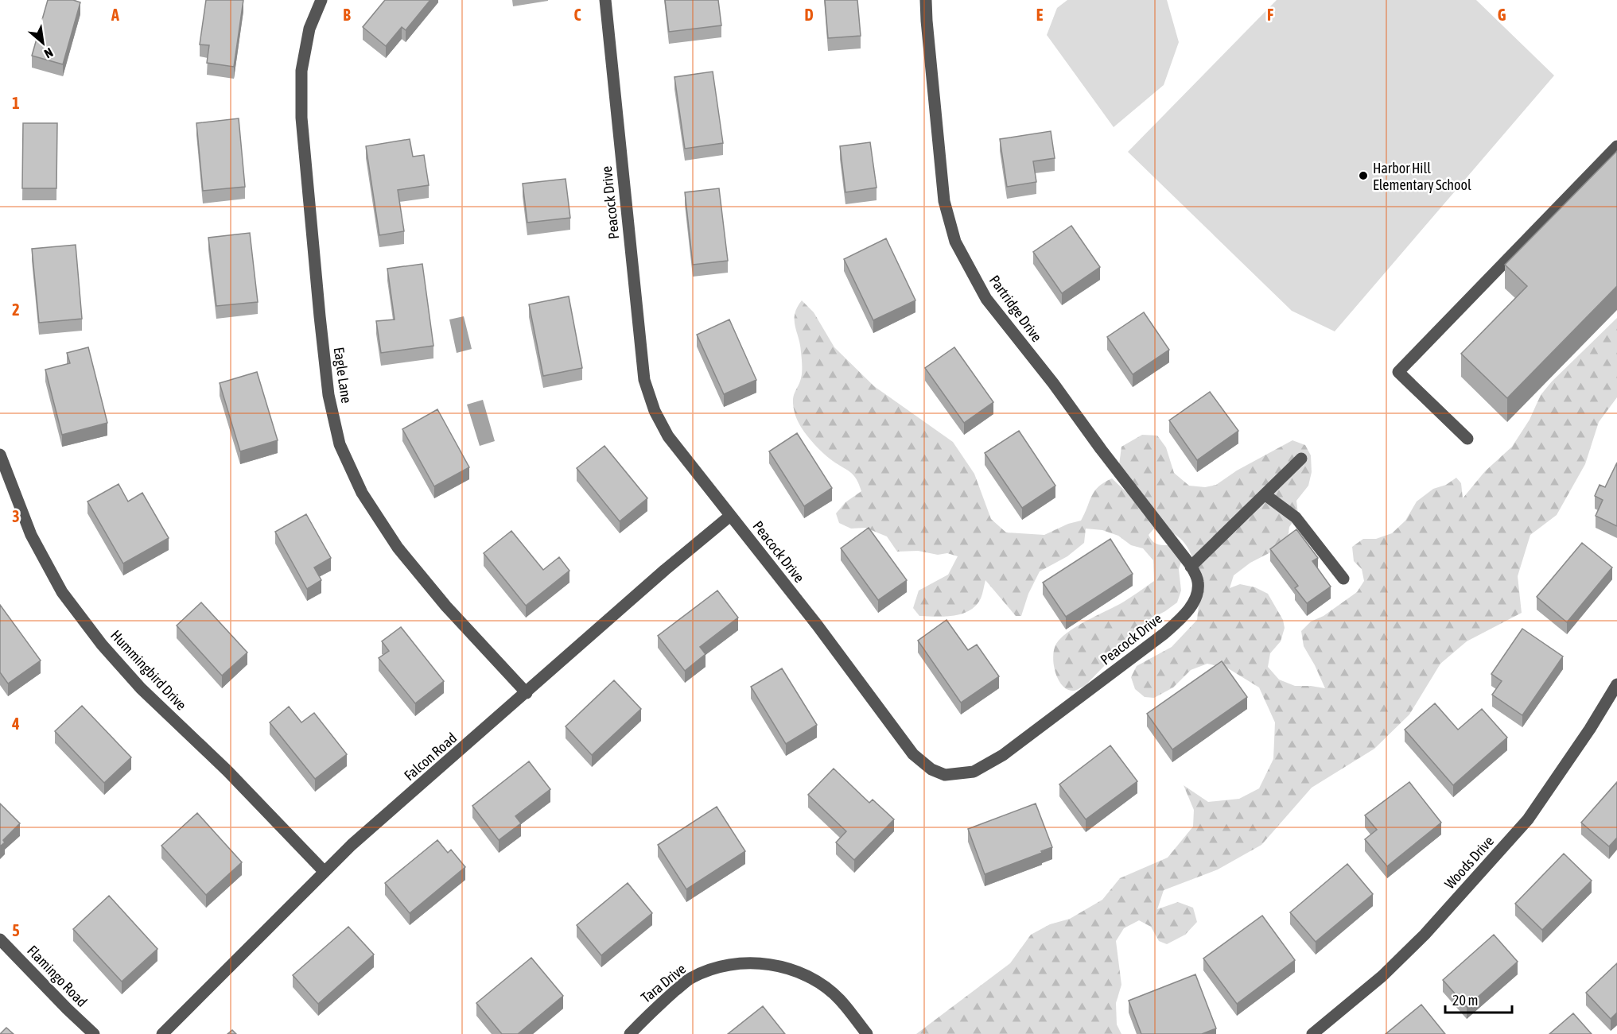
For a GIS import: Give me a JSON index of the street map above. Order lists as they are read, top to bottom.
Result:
{
  "streets": {
    "street": [
      "Peacock Drive",
      "Partridge Drive",
      "Eagle Lane",
      "Hummingbird Drive",
      "Falcon Road",
      "Woods Drive",
      "Flamingo Road",
      "Tara Drive"
    ]
  },
  "crossings": [
    ["Peacock Drive", "Partridge Drive"],
    ["Peacock Drive", "Falcon Road"],
    ["Eagle Lane", "Falcon Road"],
    ["Hummingbird Drive", "Falcon Road"]
  ],
  "places": ["Harbor Hill Elementary School"],
  "scale_bar": "20 m",
  "north": "bottom right",
  "grid": {
    "columns": [
      "A",
      "B",
      "C",
      "D",
      "E",
      "F",
      "G"
    ],
    "rows": [
      "1",
      "2",
      "3",
      "4",
      "5"
    ]
  }
}
